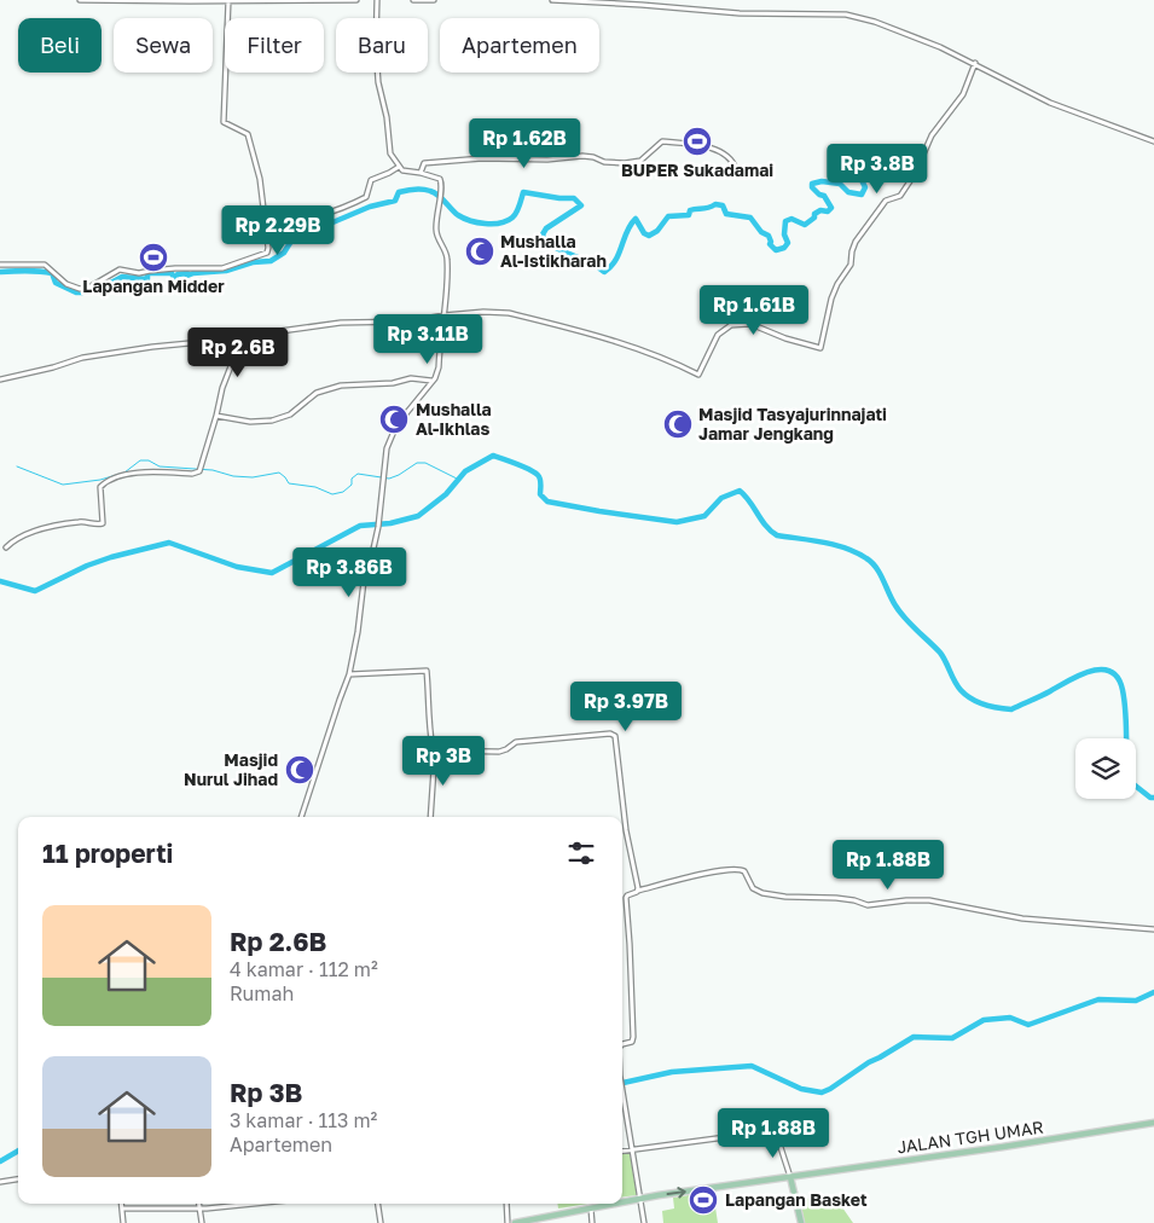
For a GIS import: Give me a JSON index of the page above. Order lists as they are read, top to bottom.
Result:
{
  "streets": {
    "main road": ["JALAN TGH UMAR"]
  },
  "places": {
    "sports": ["BUPER Sukadamai", "Lapangan Midder", "Lapangan Basket"],
    "mosque": [
      "Mushalla Al-Istikharah",
      "Mushalla Al-Ikhlas",
      "Masjid Tasyajurinnajati Jamar Jengkang",
      "Masjid Nurul Jihad"
    ]
  },
  "page": {
    "chip": [
      "Beli",
      "Sewa",
      "Filter",
      "Baru",
      "Apartemen"
    ],
    "price": [
      "Rp 1.62B",
      "Rp 3.8B",
      "Rp 2.29B",
      "Rp 1.61B",
      "Rp 3.11B",
      "Rp 2.6B",
      "Rp 3.86B",
      "Rp 3.97B",
      "Rp 3B",
      "Rp 1.88B",
      "Rp 1.88B"
    ],
    "heading": "11 properti",
    "list": [
      {
        "name": "Rp 2.6B",
        "note": "4 kamar · 112 m² · Rumah"
      },
      {
        "name": "Rp 3B",
        "note": "3 kamar · 113 m² · Apartemen"
      }
    ]
  }
}
